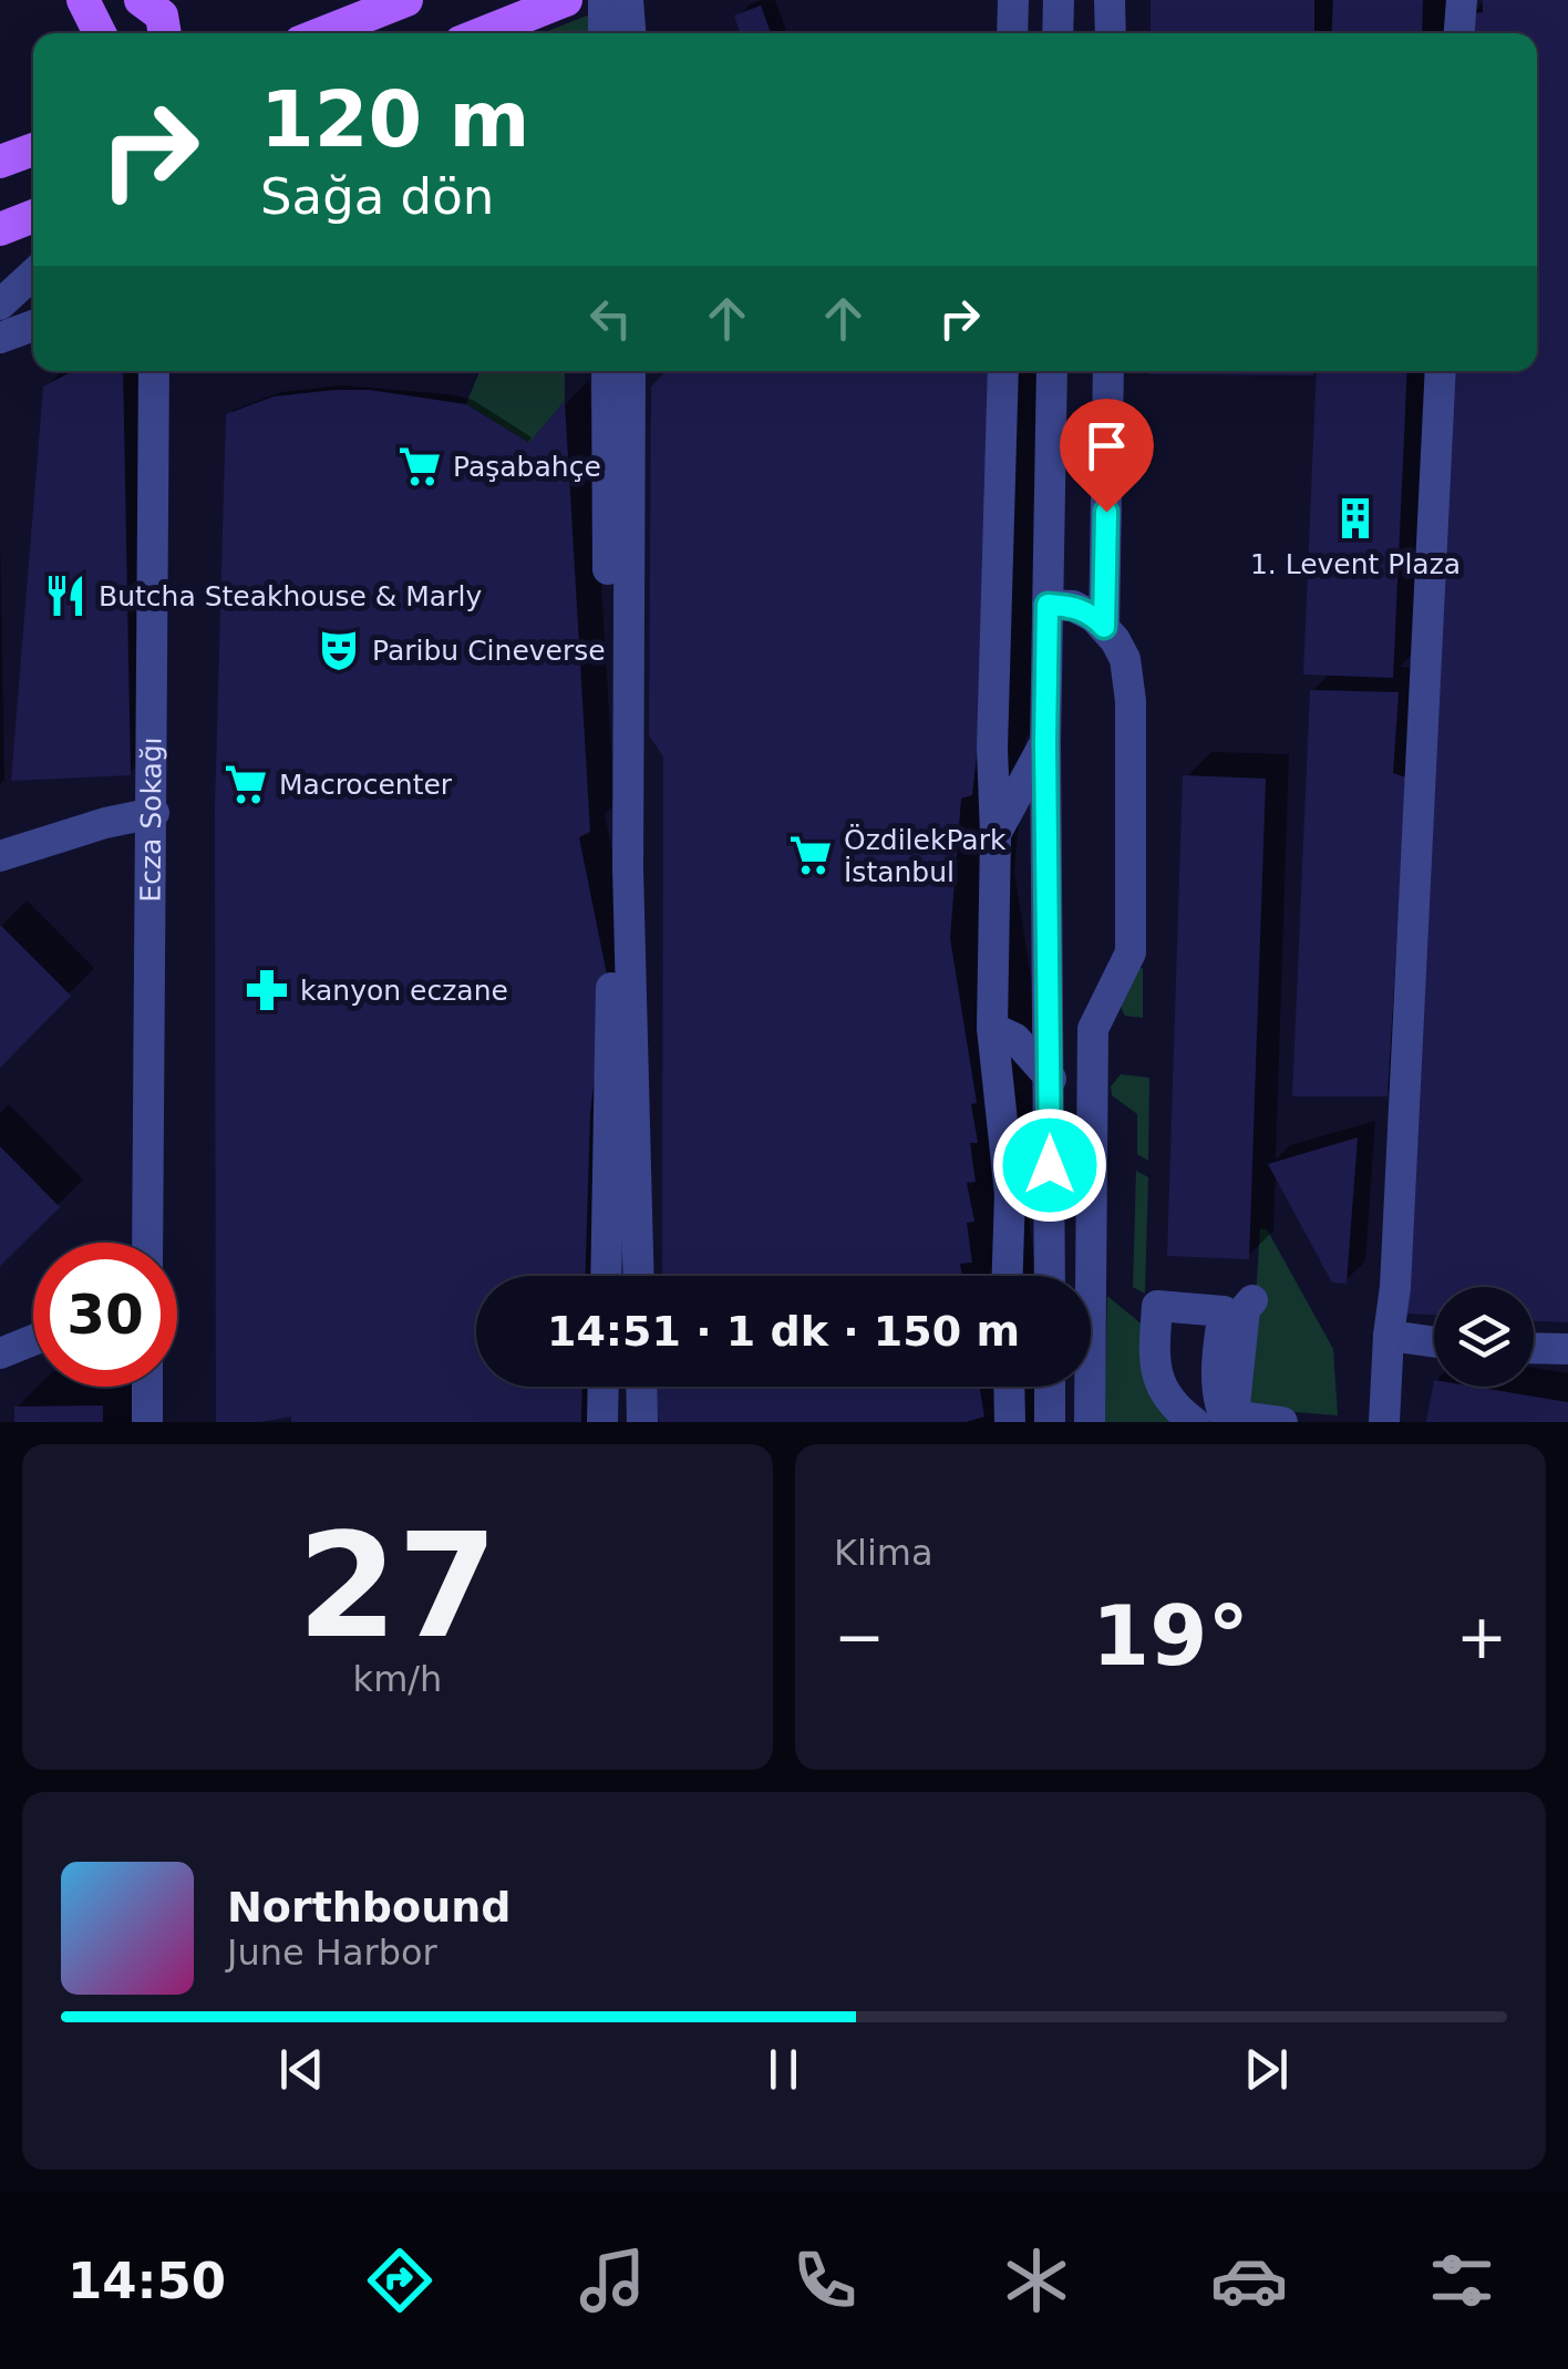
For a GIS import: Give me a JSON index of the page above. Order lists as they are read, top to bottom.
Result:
{
  "streets": {
    "street": ["Ecza Sokağı"]
  },
  "places": {
    "supermarket": ["Paşabahçe", "Macrocenter", "ÖzdilekPark İstanbul"],
    "building": ["1. Levent Plaza"],
    "restaurant": ["Butcha Steakhouse & Marly"],
    "theatre": ["Paribu Cineverse"],
    "pharmacy": ["kanyon eczane"]
  },
  "page": {
    "turn": ["120 m", "Sağa dön"],
    "limit": "30",
    "trip": "14:51 · 1 dk · 150 m",
    "tile": [
      ["27", "km/h"],
      "Klima"
    ],
    "heat": ["−", "19°", "+"],
    "song": ["Northbound", "June Harbor"],
    "tabs": "14:50"
  }
}
